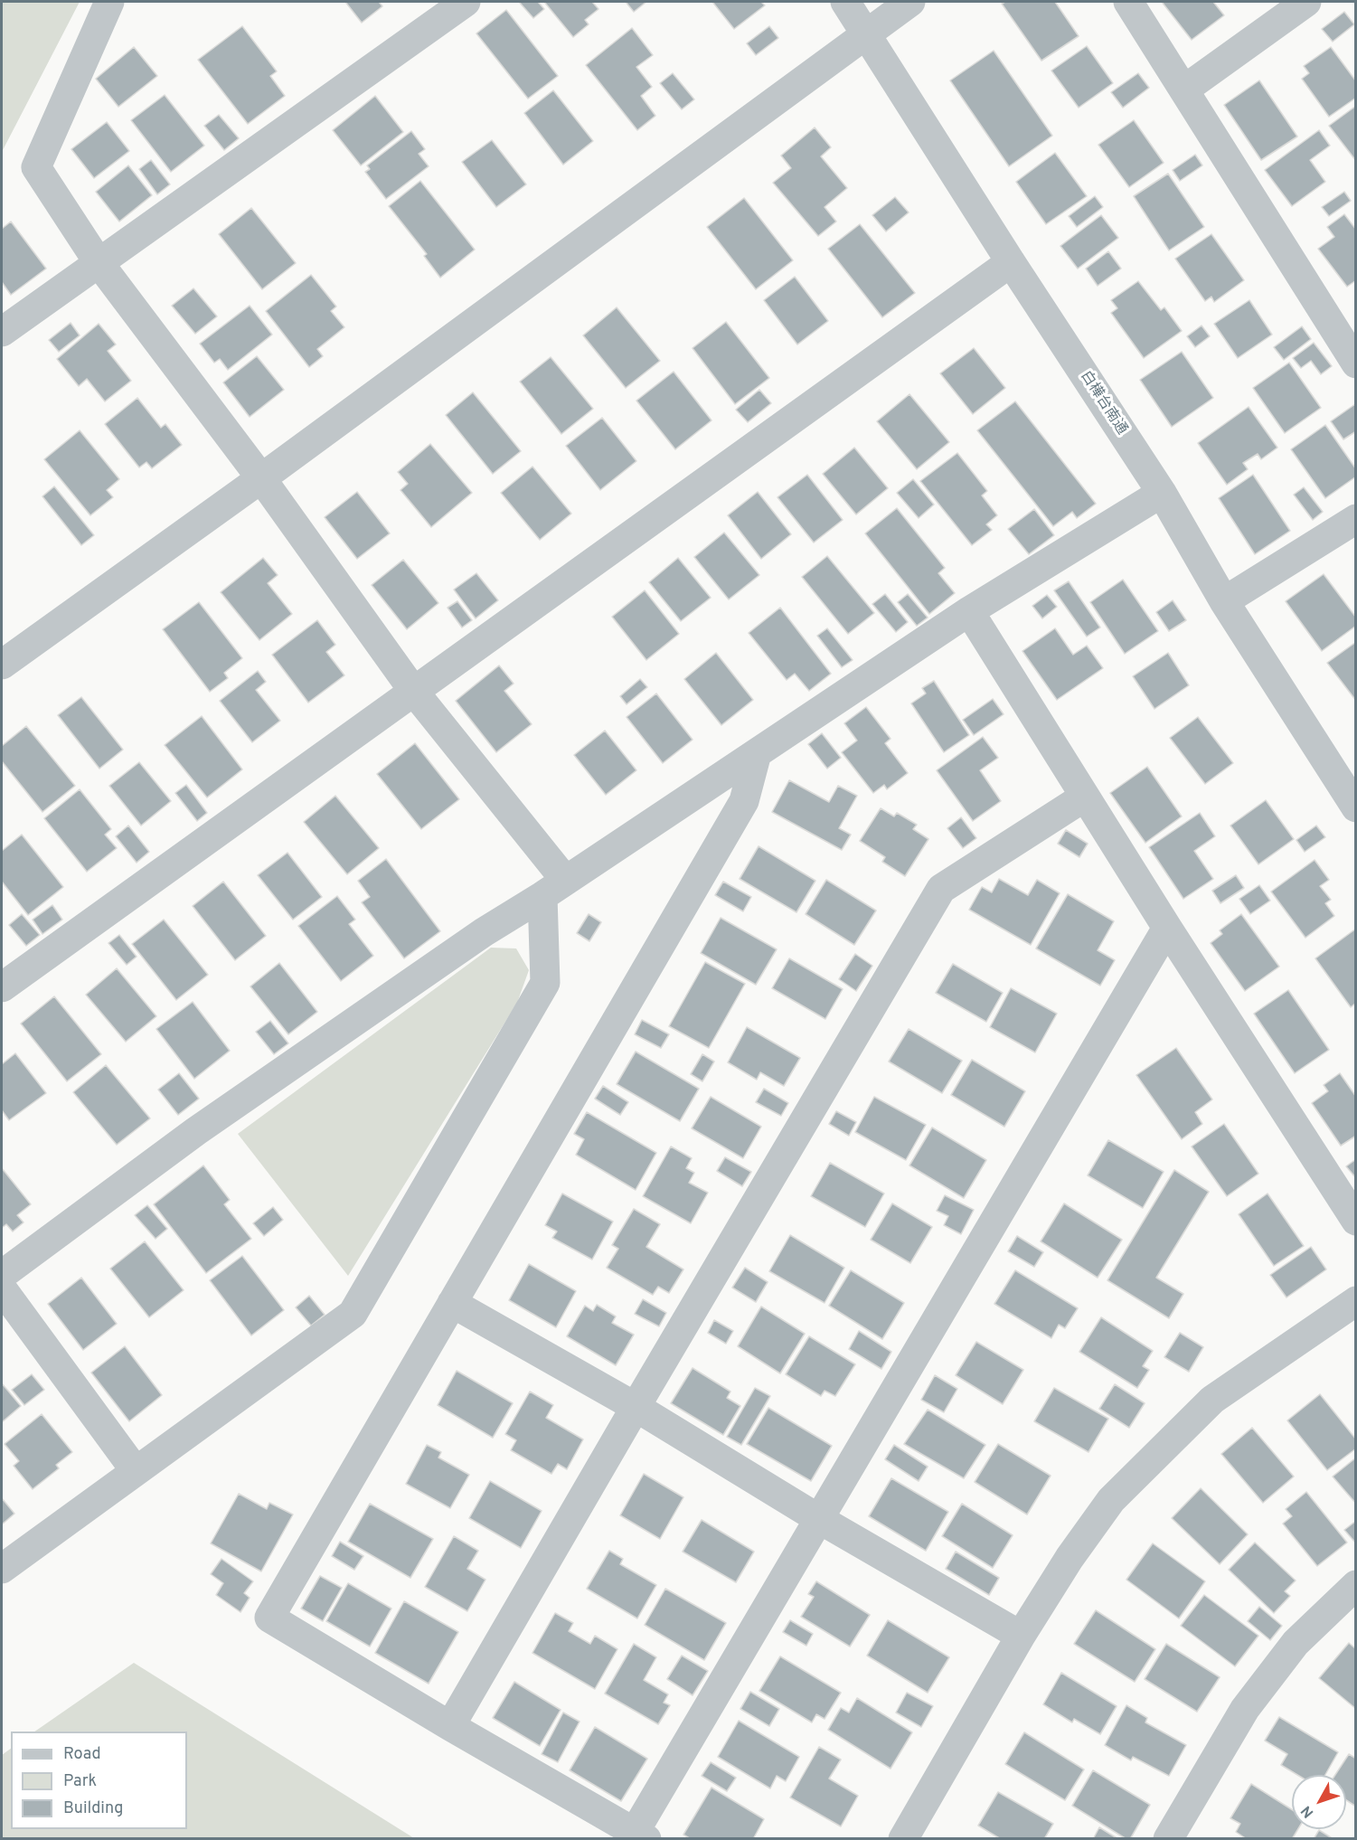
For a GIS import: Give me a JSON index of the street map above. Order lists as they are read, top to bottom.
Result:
{
  "streets": {
    "street": ["白樺台南通"]
  },
  "legend": ["Road", "Park", "Building"],
  "north": "bottom left"
}
